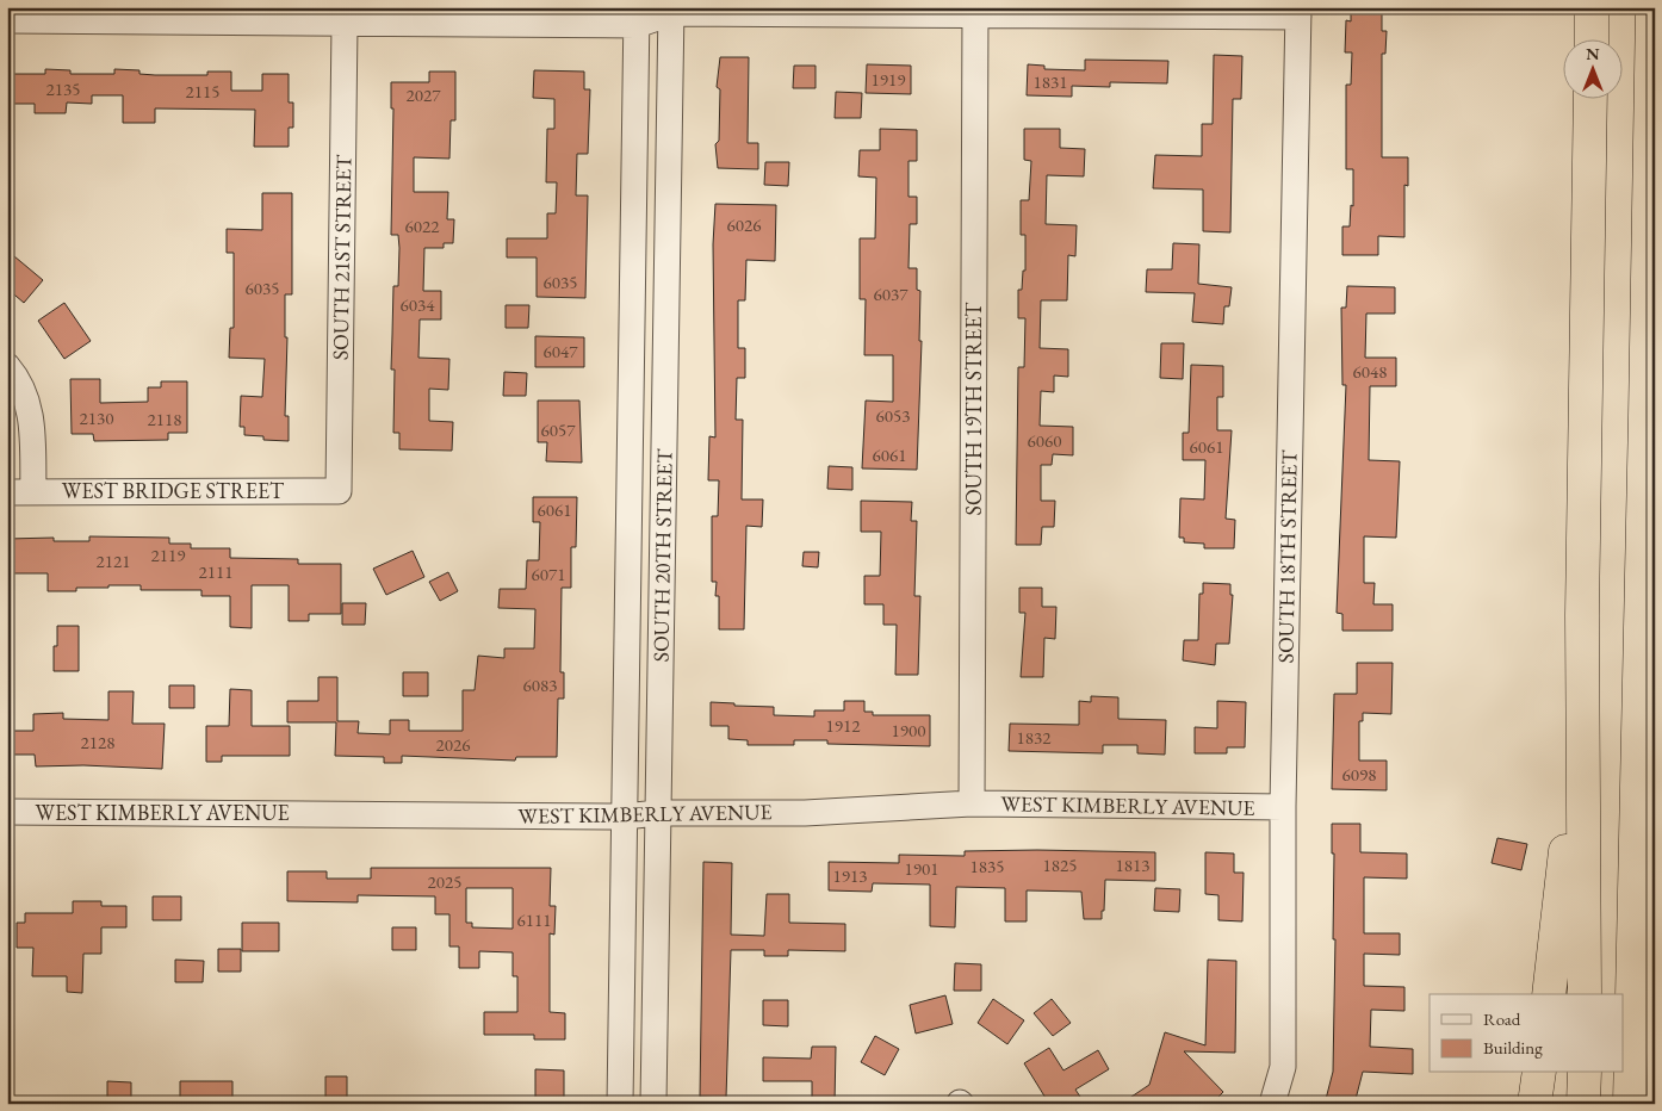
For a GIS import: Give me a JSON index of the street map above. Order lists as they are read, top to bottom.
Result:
{
  "streets": {
    "street": [
      "SOUTH 21ST STREET",
      "SOUTH 19TH STREET",
      "WEST BRIDGE STREET",
      "SOUTH 20TH STREET",
      "SOUTH 18TH STREET",
      "WEST KIMBERLY AVENUE"
    ]
  },
  "crossings": [
    ["SOUTH 21ST STREET", "WEST BRIDGE STREET"],
    ["SOUTH 19TH STREET", "WEST KIMBERLY AVENUE"],
    ["SOUTH 20TH STREET", "WEST KIMBERLY AVENUE"],
    ["SOUTH 18TH STREET", "WEST KIMBERLY AVENUE"]
  ],
  "house_numbers": [
    "1919",
    "1831",
    "2135",
    "2115",
    "2027",
    "6026",
    "6022",
    "6035",
    "6035",
    "6037",
    "6034",
    "6047",
    "6048",
    "6053",
    "2130",
    "2118",
    "6057",
    "6060",
    "6061",
    "6061",
    "6061",
    "2119",
    "2121",
    "2111",
    "6071",
    "6083",
    "1912",
    "1900",
    "1832",
    "2128",
    "2026",
    "6098",
    "1825",
    "1813",
    "1835",
    "1901",
    "1913",
    "2025",
    "6111"
  ],
  "legend": ["Road", "Building"],
  "north": "top"
}
